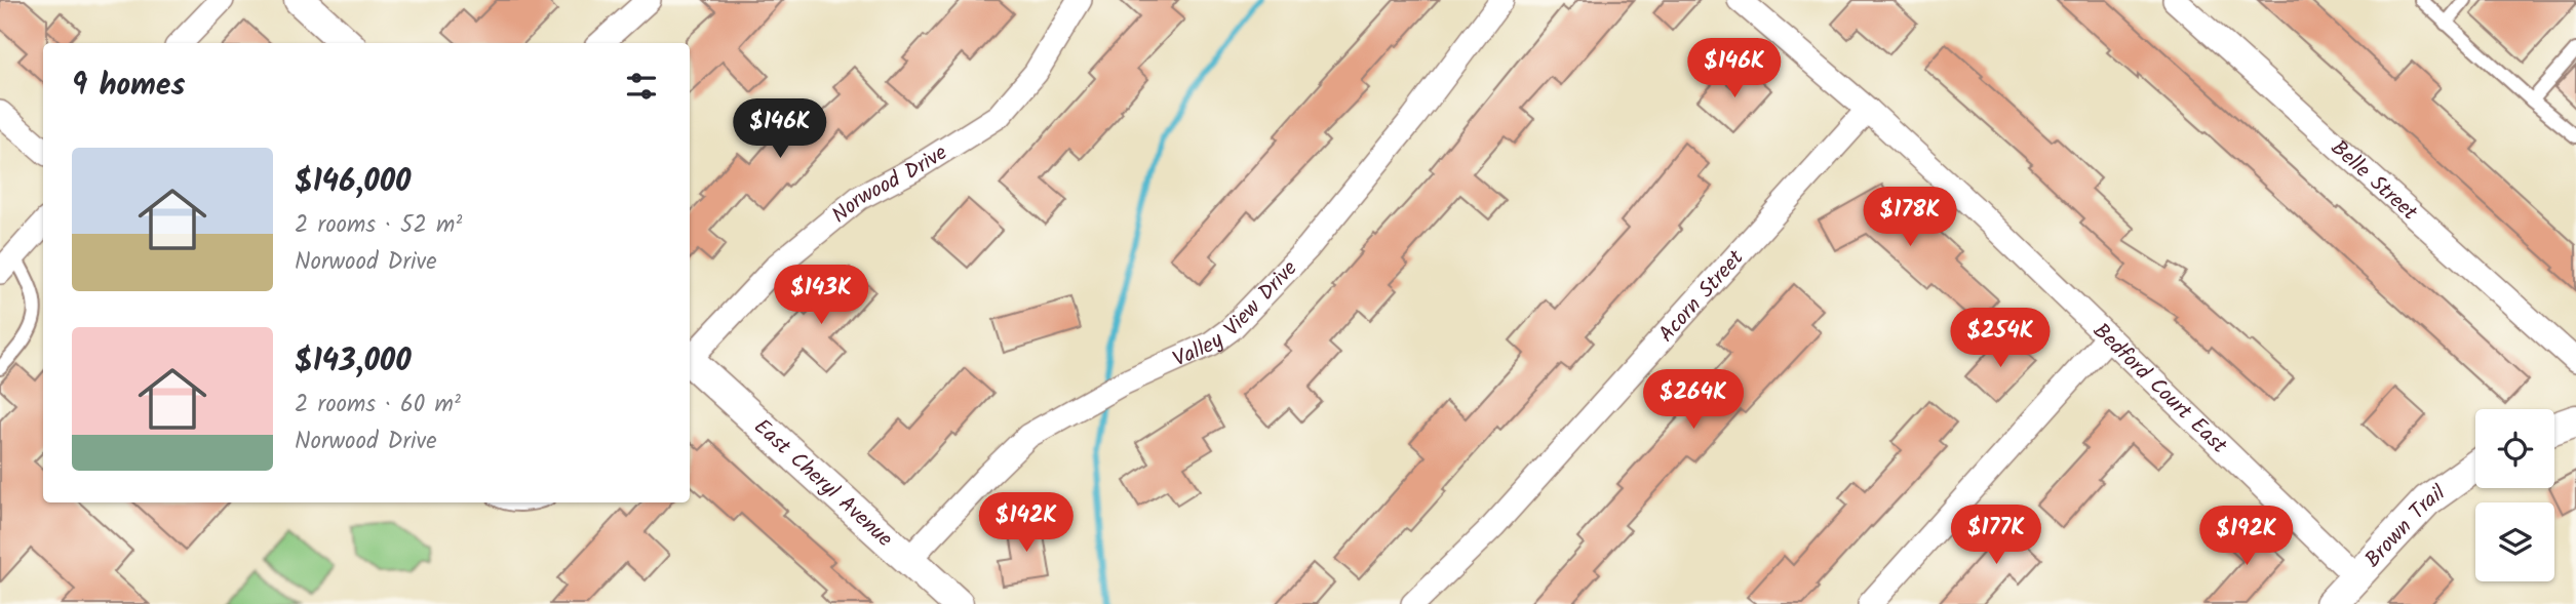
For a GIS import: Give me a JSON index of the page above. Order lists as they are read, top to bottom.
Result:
{
  "streets": {
    "street": [
      "Belle Street",
      "Norwood Drive",
      "Acorn Street",
      "Valley View Drive",
      "Bedford Court East",
      "East Cheryl Avenue",
      "Brown Trail"
    ]
  },
  "crossings": [
    ["Acorn Street", "Bedford Court East"],
    ["Valley View Drive", "East Cheryl Avenue"],
    ["Bedford Court East", "Brown Trail"]
  ],
  "page": {
    "price": [
      "$146K",
      "$146K",
      "$178K",
      "$143K",
      "$254K",
      "$264K",
      "$142K",
      "$177K",
      "$192K"
    ],
    "heading": "9 homes",
    "list": [
      {
        "name": "$146,000",
        "note": "2 rooms · 52 m² · Norwood Drive"
      },
      {
        "name": "$143,000",
        "note": "2 rooms · 60 m² · Norwood Drive"
      }
    ]
  }
}
